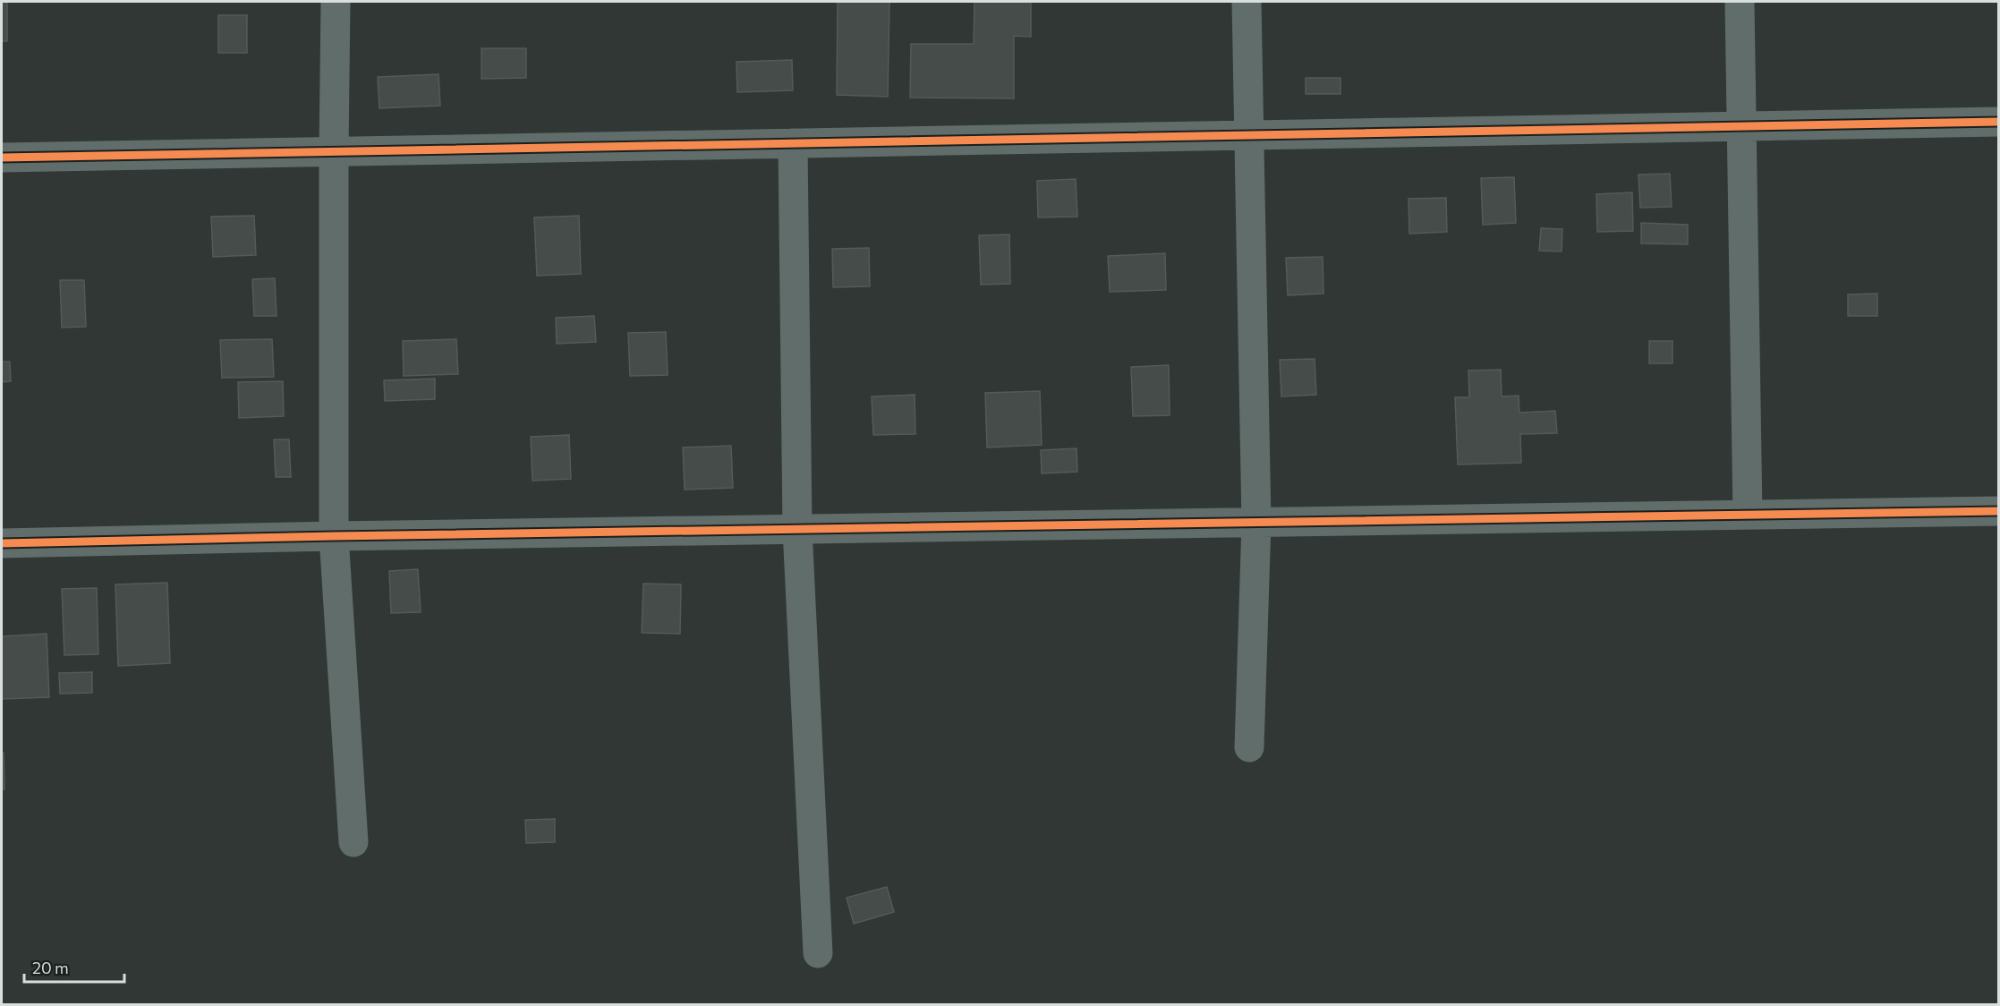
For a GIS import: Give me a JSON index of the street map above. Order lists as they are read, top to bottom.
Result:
{
  "scale_bar": "20 m"
}
